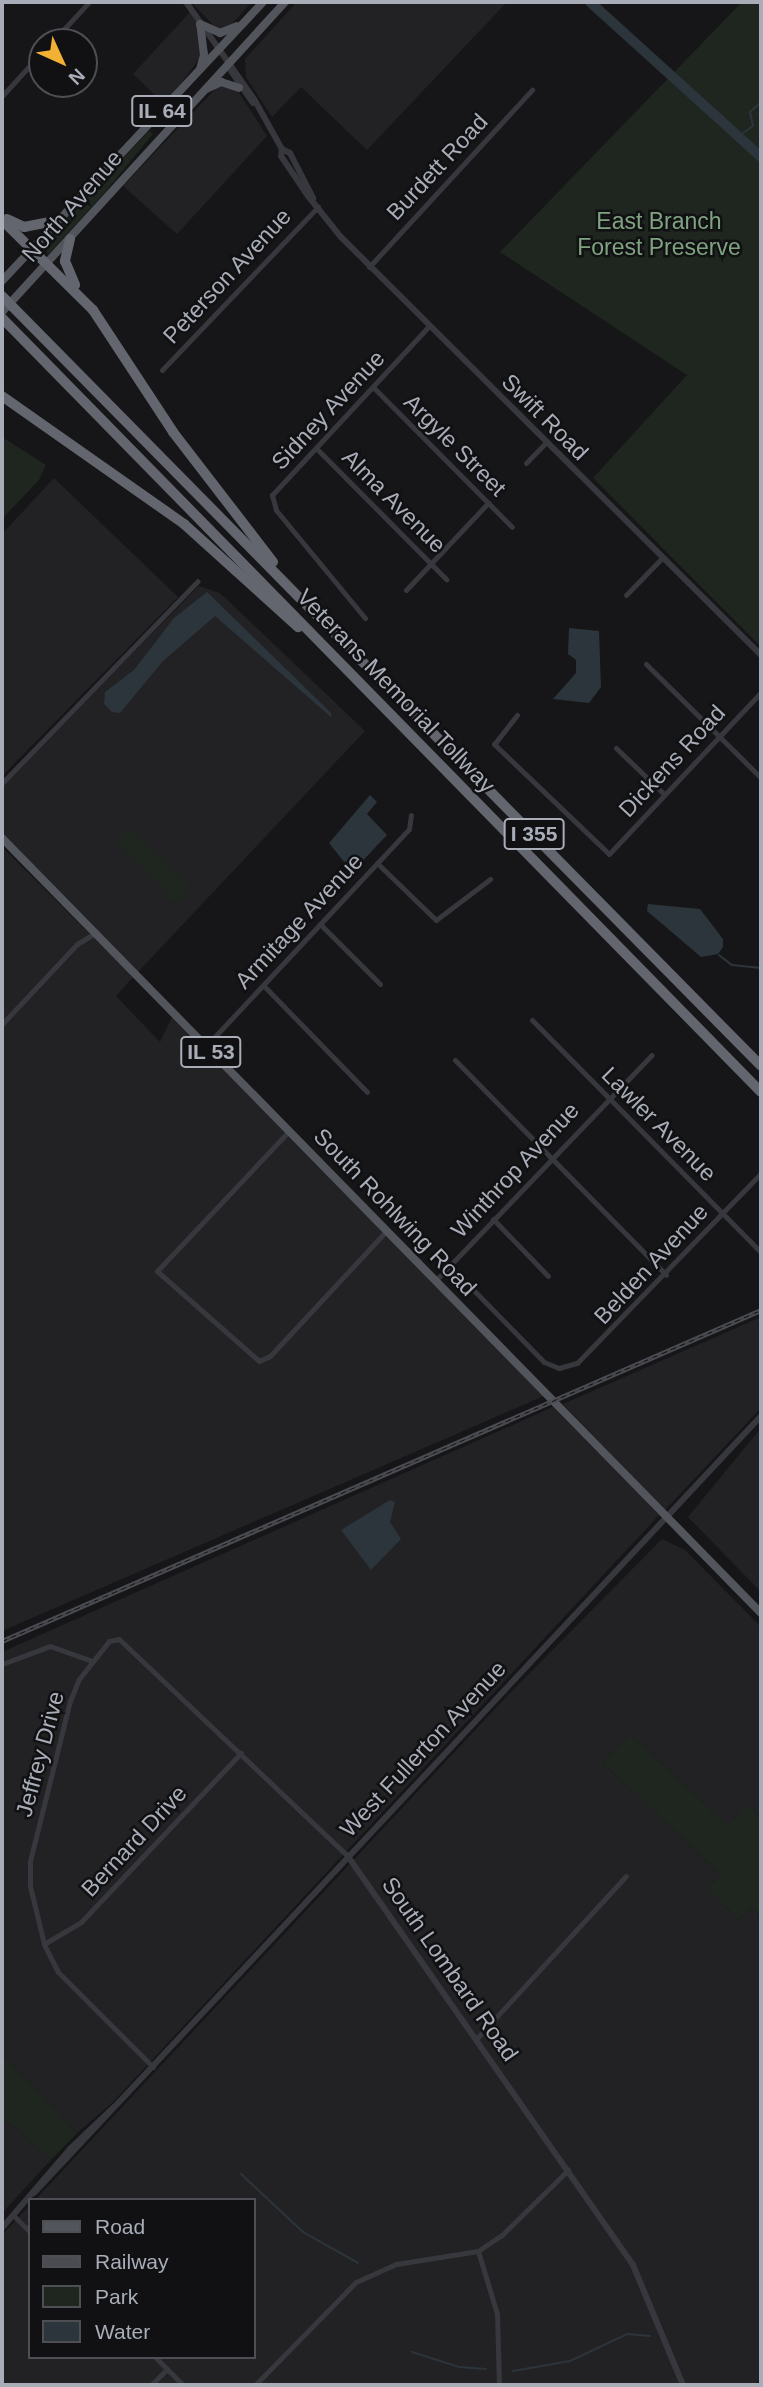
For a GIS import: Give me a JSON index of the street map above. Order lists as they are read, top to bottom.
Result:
{
  "streets": {
    "highway": ["Veterans Memorial Tollway", "I 355"],
    "main road": [
      "IL 64",
      "North Avenue",
      "IL 53",
      "South Rohlwing Road"
    ],
    "street": [
      "Burdett Road",
      "Peterson Avenue",
      "Sidney Avenue",
      "Swift Road",
      "Argyle Street",
      "Alma Avenue",
      "Dickens Road",
      "Armitage Avenue",
      "Lawler Avenue",
      "Winthrop Avenue",
      "Belden Avenue",
      "West Fullerton Avenue",
      "Jeffrey Drive",
      "Bernard Drive",
      "South Lombard Road"
    ]
  },
  "crossings": [
    ["Burdett Road", "Swift Road"],
    ["North Avenue", "Swift Road"],
    ["Peterson Avenue", "Swift Road"],
    ["Sidney Avenue", "Swift Road"],
    ["Sidney Avenue", "Argyle Street"],
    ["Sidney Avenue", "Alma Avenue"],
    ["Armitage Avenue", "South Rohlwing Road"],
    ["Lawler Avenue", "Winthrop Avenue"],
    ["Lawler Avenue", "Belden Avenue"],
    ["Winthrop Avenue", "South Rohlwing Road"],
    ["Winthrop Avenue", "Belden Avenue"],
    ["South Rohlwing Road", "West Fullerton Avenue"],
    ["West Fullerton Avenue", "Jeffrey Drive"],
    ["West Fullerton Avenue", "South Lombard Road"],
    ["Jeffrey Drive", "Bernard Drive"],
    ["Jeffrey Drive", "South Lombard Road"],
    ["Bernard Drive", "South Lombard Road"]
  ],
  "parks": ["East Branch Forest Preserve"],
  "legend": [
    "Road",
    "Railway",
    "Park",
    "Water"
  ],
  "north": "bottom right"
}
